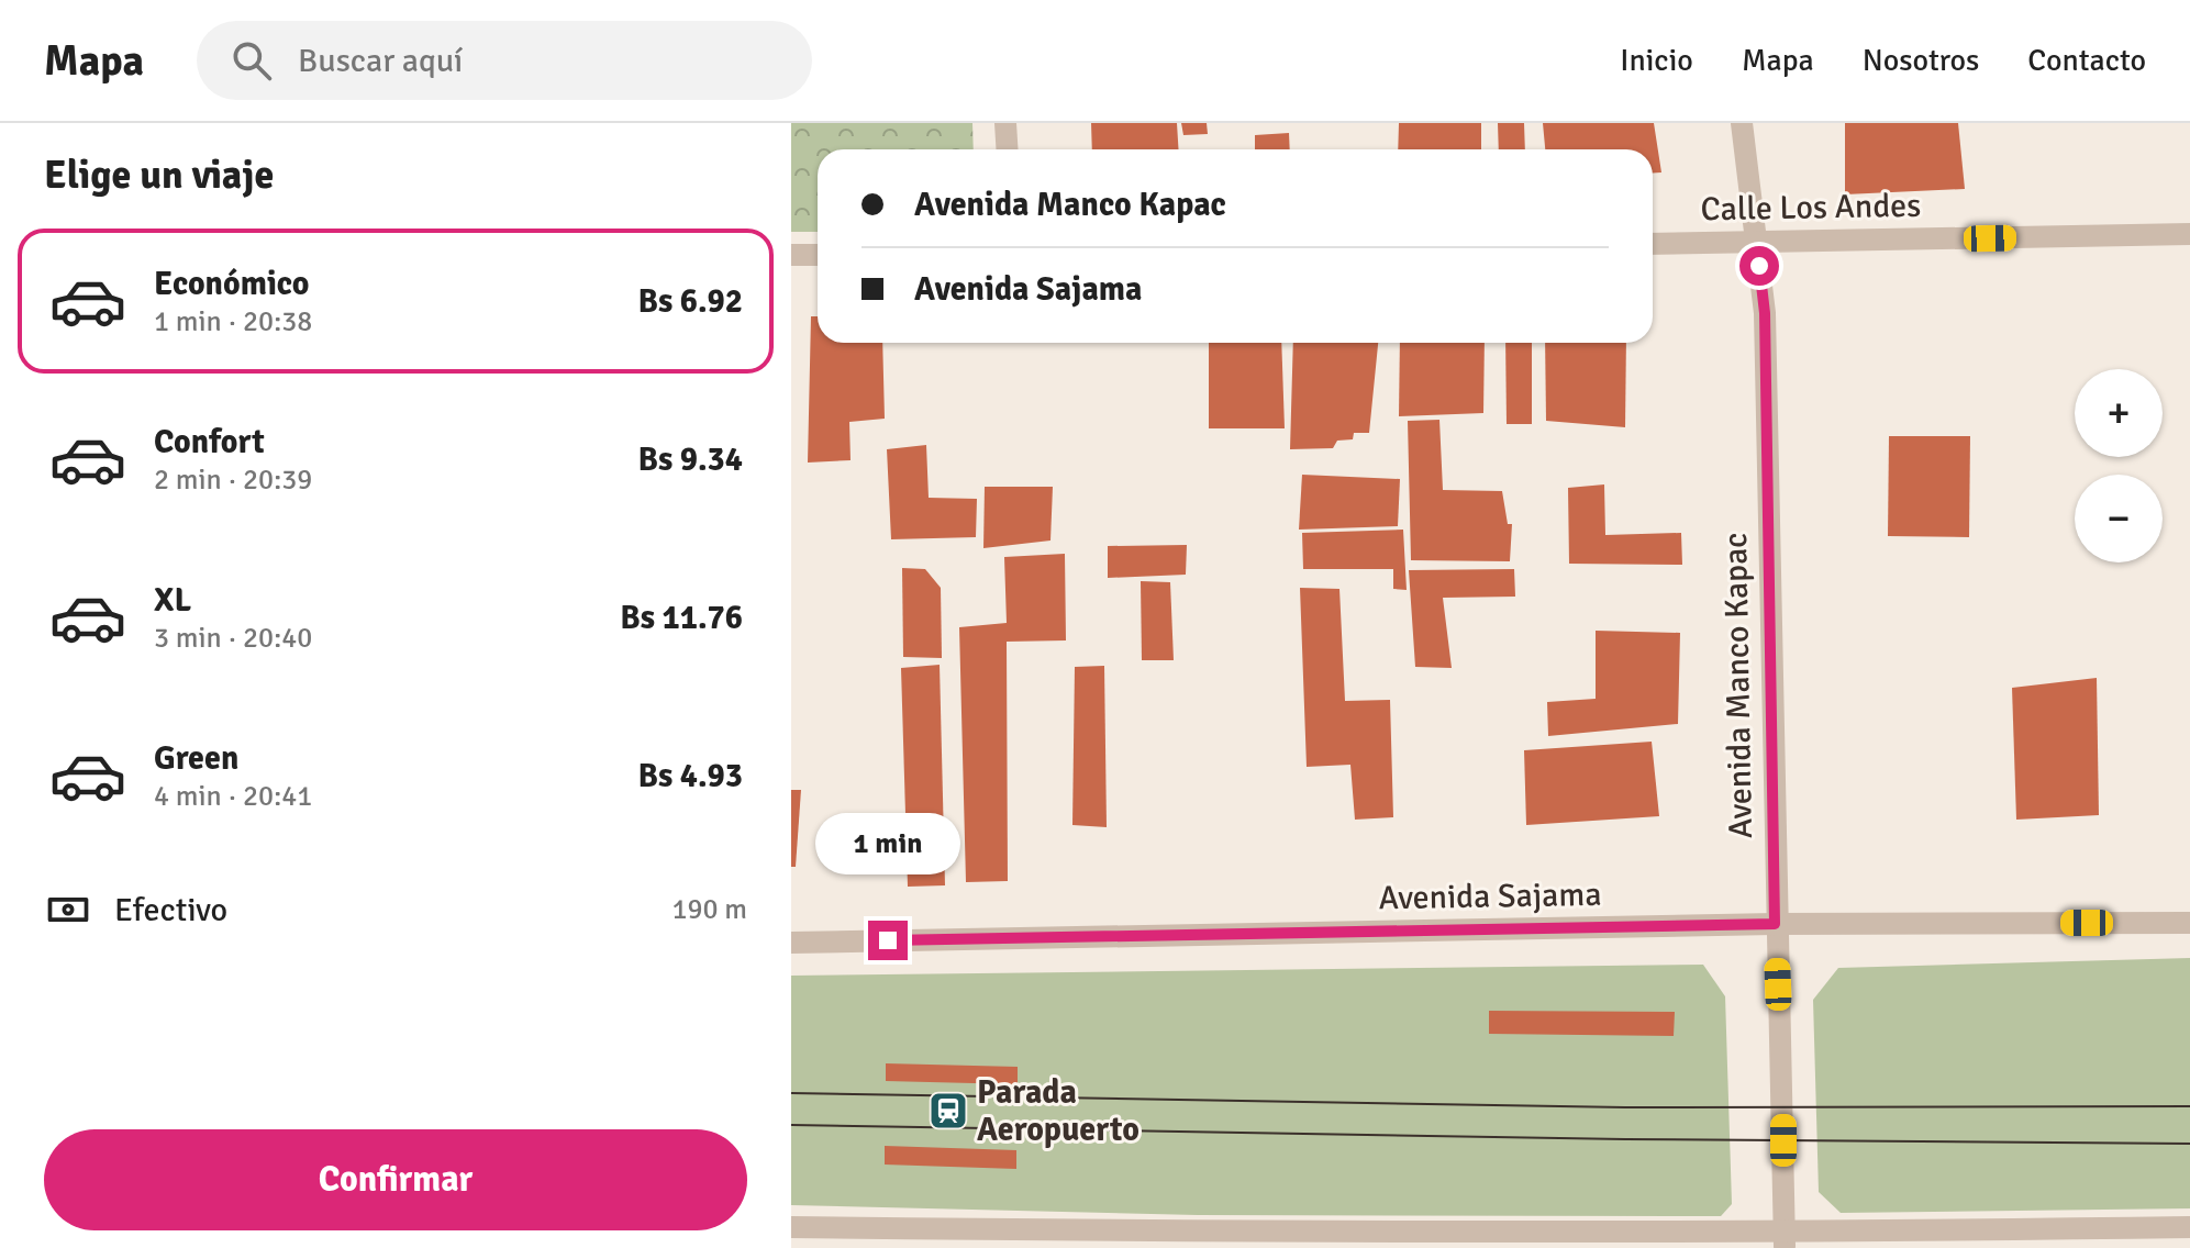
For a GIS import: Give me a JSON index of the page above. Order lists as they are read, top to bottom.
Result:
{
  "streets": {
    "street": ["Calle Los Andes", "Avenida Manco Kapac", "Avenida Sajama"]
  },
  "crossings": [
    ["Calle Los Andes", "Avenida Manco Kapac"],
    ["Avenida Manco Kapac", "Avenida Sajama"]
  ],
  "places": {
    "station": ["Parada Aeropuerto"]
  },
  "page": {
    "header": "Mapa",
    "search": "Buscar aquí",
    "nav": [
      "Inicio",
      "Mapa",
      "Nosotros",
      "Contacto"
    ],
    "heading": "Elige un viaje",
    "banner": ["Avenida Manco Kapac", "Avenida Sajama"],
    "list": [
      {
        "name": "Económico",
        "note": "1 min · 20:38",
        "value": "Bs 6.92"
      },
      {
        "name": "Confort",
        "note": "2 min · 20:39",
        "value": "Bs 9.34"
      },
      {
        "name": "XL",
        "note": "3 min · 20:40",
        "value": "Bs 11.76"
      },
      {
        "name": "Green",
        "note": "4 min · 20:41",
        "value": "Bs 4.93"
      }
    ],
    "map_buttons": ["+", "−"],
    "bubble": "1 min",
    "pay": ["Efectivo", "190 m"],
    "buttons": "Confirmar"
  }
}
